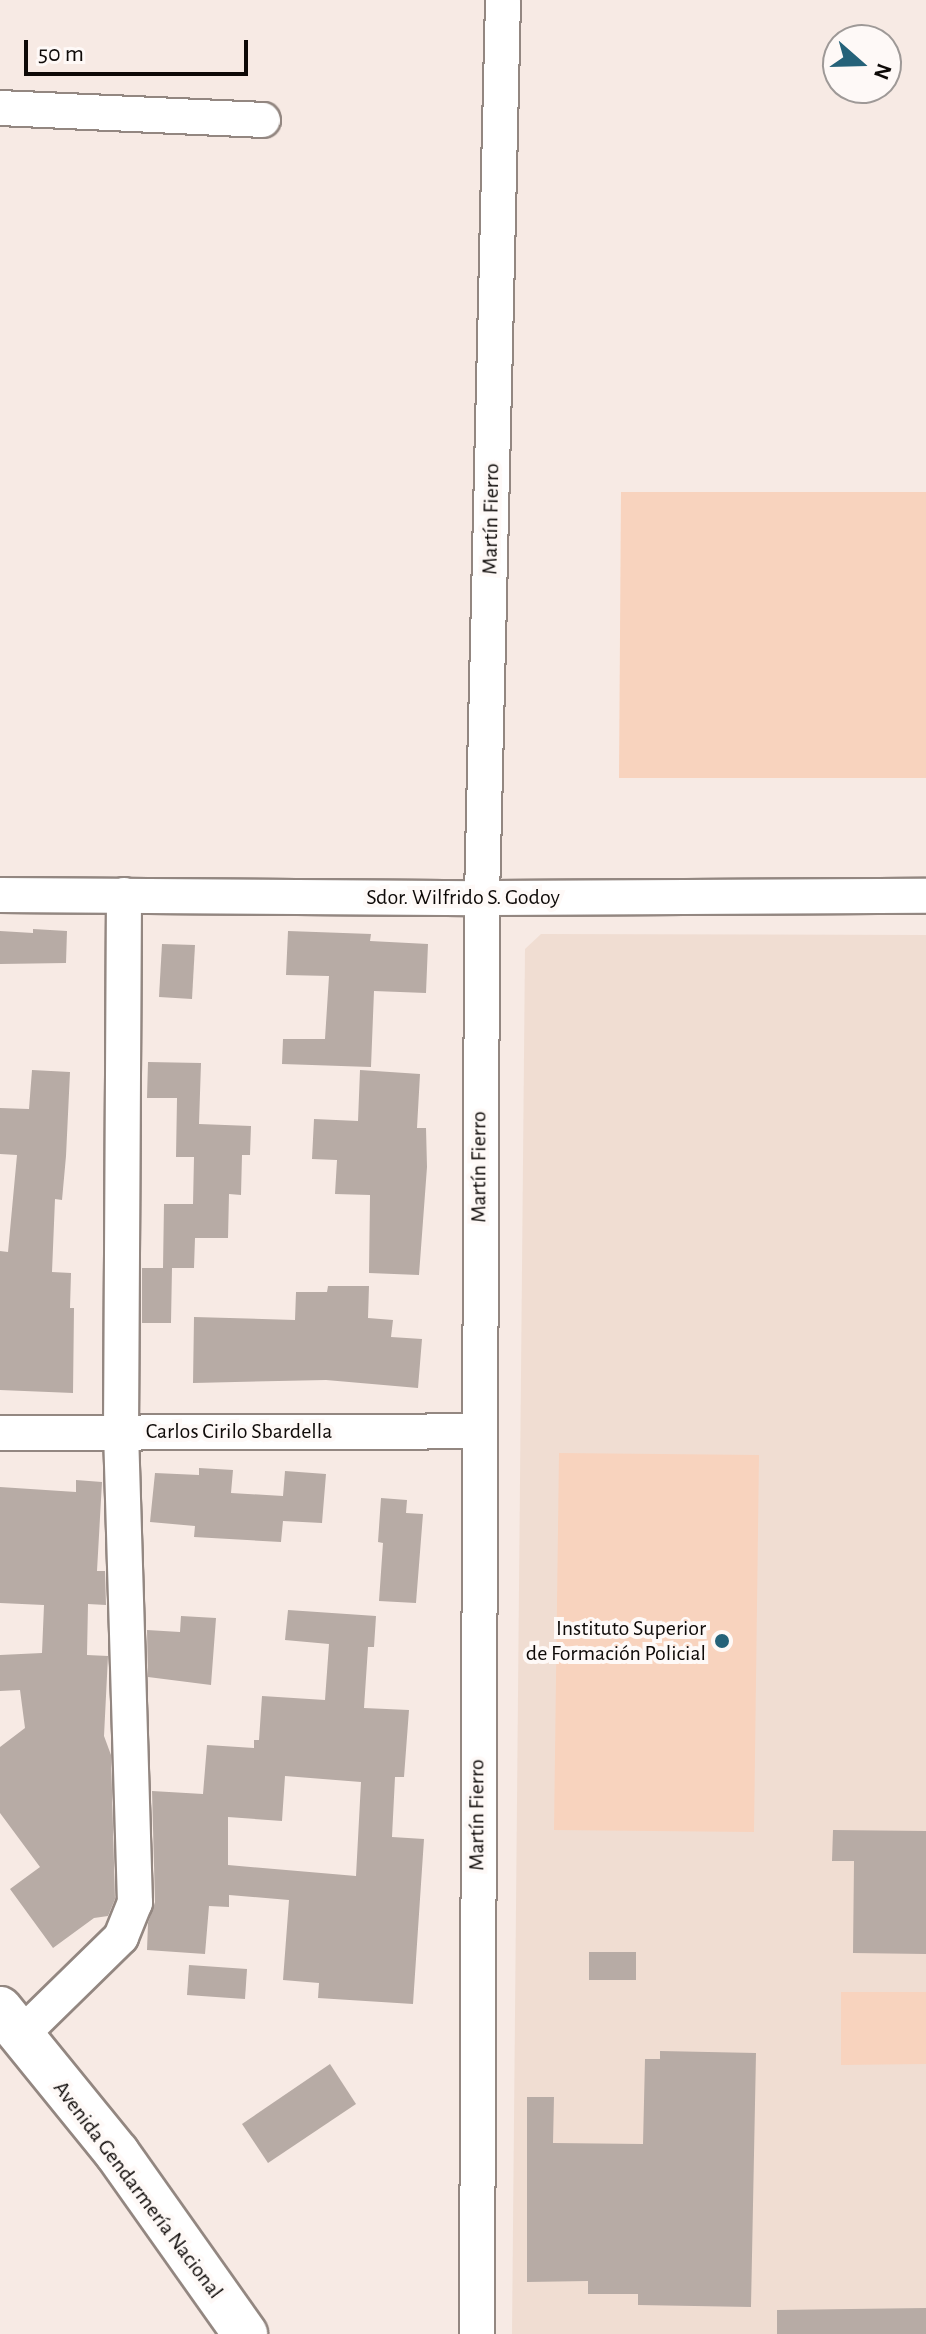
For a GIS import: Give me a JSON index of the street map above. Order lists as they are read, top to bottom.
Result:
{
  "streets": {
    "main road": ["Avenida Gendarmería Nacional"],
    "street": ["Martín Fierro", "Sdor. Wilfrido S. Godoy", "Carlos Cirilo Sbardella"]
  },
  "crossings": [
    ["Martín Fierro", "Sdor. Wilfrido S. Godoy"],
    ["Martín Fierro", "Carlos Cirilo Sbardella"]
  ],
  "places": ["Instituto Superior de Formación Policial"],
  "scale_bar": "50 m",
  "north": "right"
}
